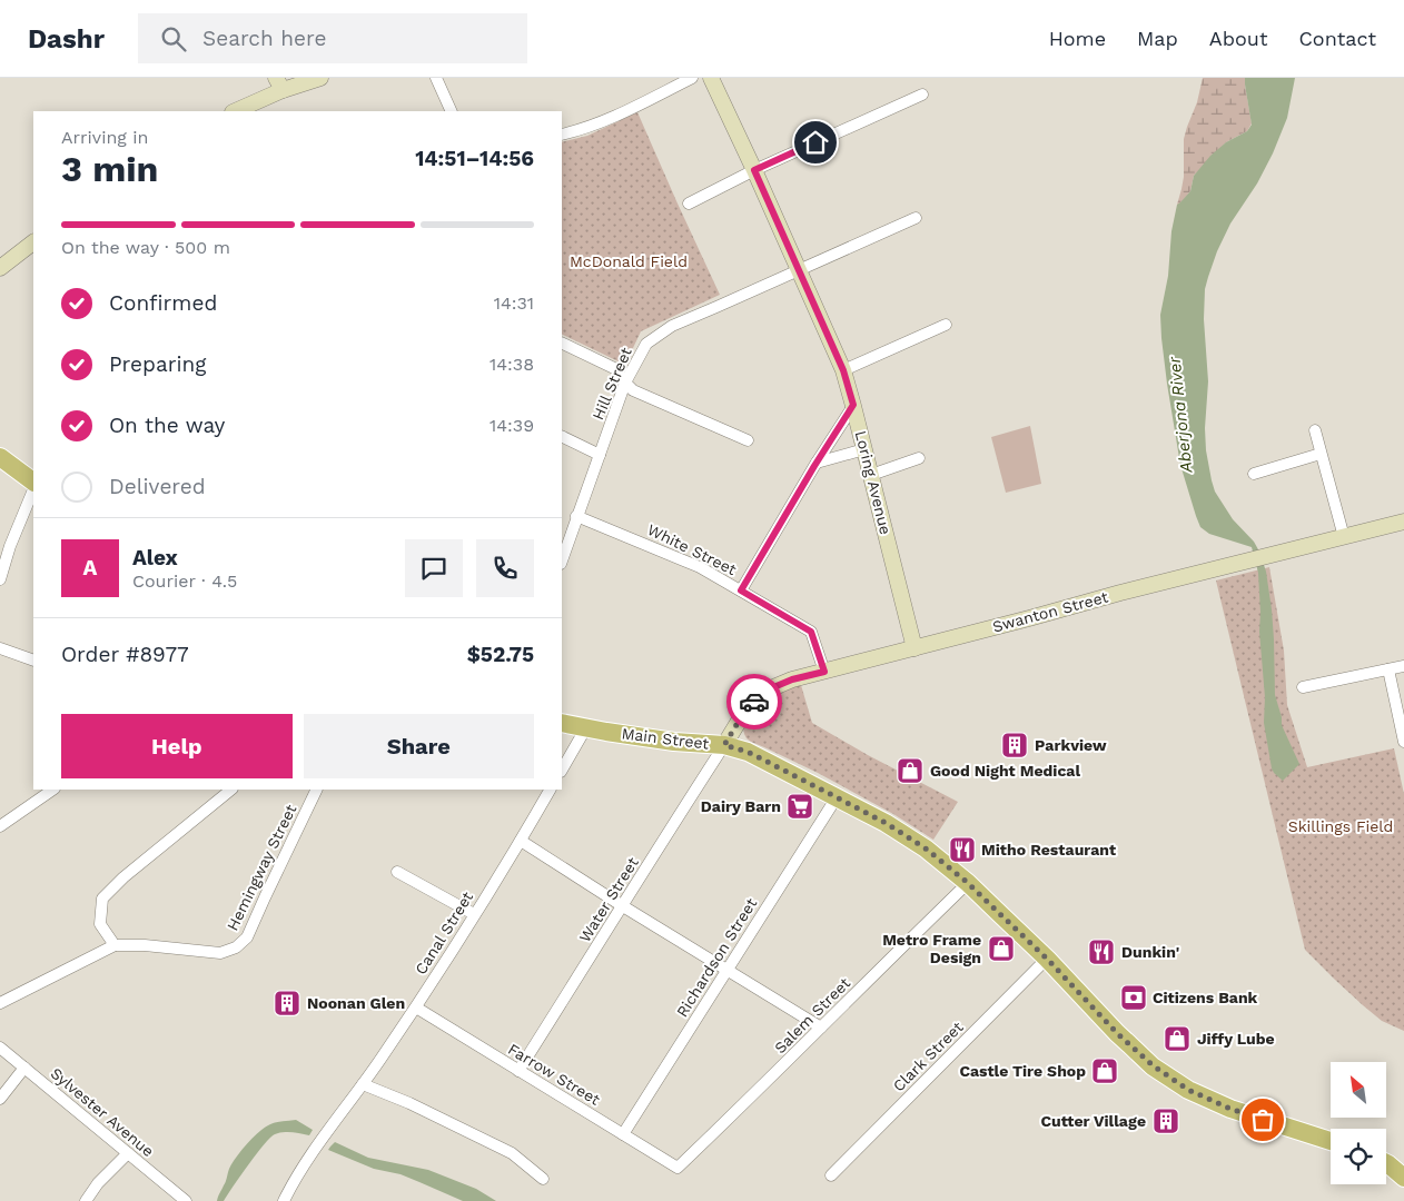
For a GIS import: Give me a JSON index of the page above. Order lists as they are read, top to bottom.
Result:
{
  "streets": {
    "main road": ["Main Street"],
    "street": [
      "Hill Street",
      "Loring Avenue",
      "White Street",
      "Swanton Street",
      "Hemingway Street",
      "Water Street",
      "Canal Street",
      "Richardson Street",
      "Salem Street",
      "Clark Street",
      "Farrow Street",
      "Sylvester Avenue"
    ]
  },
  "crossings": [
    ["Hill Street", "Loring Avenue"],
    ["Hill Street", "White Street"],
    ["Loring Avenue", "Swanton Street"],
    ["White Street", "Swanton Street"],
    ["Swanton Street", "Main Street"],
    ["Swanton Street", "Water Street"],
    ["Main Street", "Water Street"],
    ["Main Street", "Richardson Street"],
    ["Main Street", "Salem Street"],
    ["Main Street", "Clark Street"],
    ["Water Street", "Farrow Street"],
    ["Canal Street", "Farrow Street"],
    ["Richardson Street", "Farrow Street"],
    ["Salem Street", "Farrow Street"]
  ],
  "water": ["Aberjona River"],
  "parks": ["McDonald Field", "Skillings Field"],
  "places": {
    "building": ["Parkview", "Noonan Glen", "Cutter Village"],
    "shop": [
      "Good Night Medical",
      "Metro Frame Design",
      "Jiffy Lube",
      "Castle Tire Shop"
    ],
    "supermarket": ["Dairy Barn"],
    "restaurant": ["Mitho Restaurant", "Dunkin'"],
    "bank": ["Citizens Bank"]
  },
  "north": "top left",
  "page": {
    "header": "Dashr",
    "search": "Search here",
    "nav": [
      "Home",
      "Map",
      "About",
      "Contact"
    ],
    "heading": ["3 min", "Arriving in", "14:51–14:56"],
    "panel": [
      "Alex",
      "Courier · 4.5",
      "Order #8977",
      "$52.75"
    ],
    "bar": "On the way · 500 m",
    "list": [
      ["Confirmed", "14:31"],
      ["Preparing", "14:38"],
      ["On the way", "14:39"],
      "Delivered"
    ],
    "round": "A",
    "buttons": ["Help", "Share"]
  }
}
